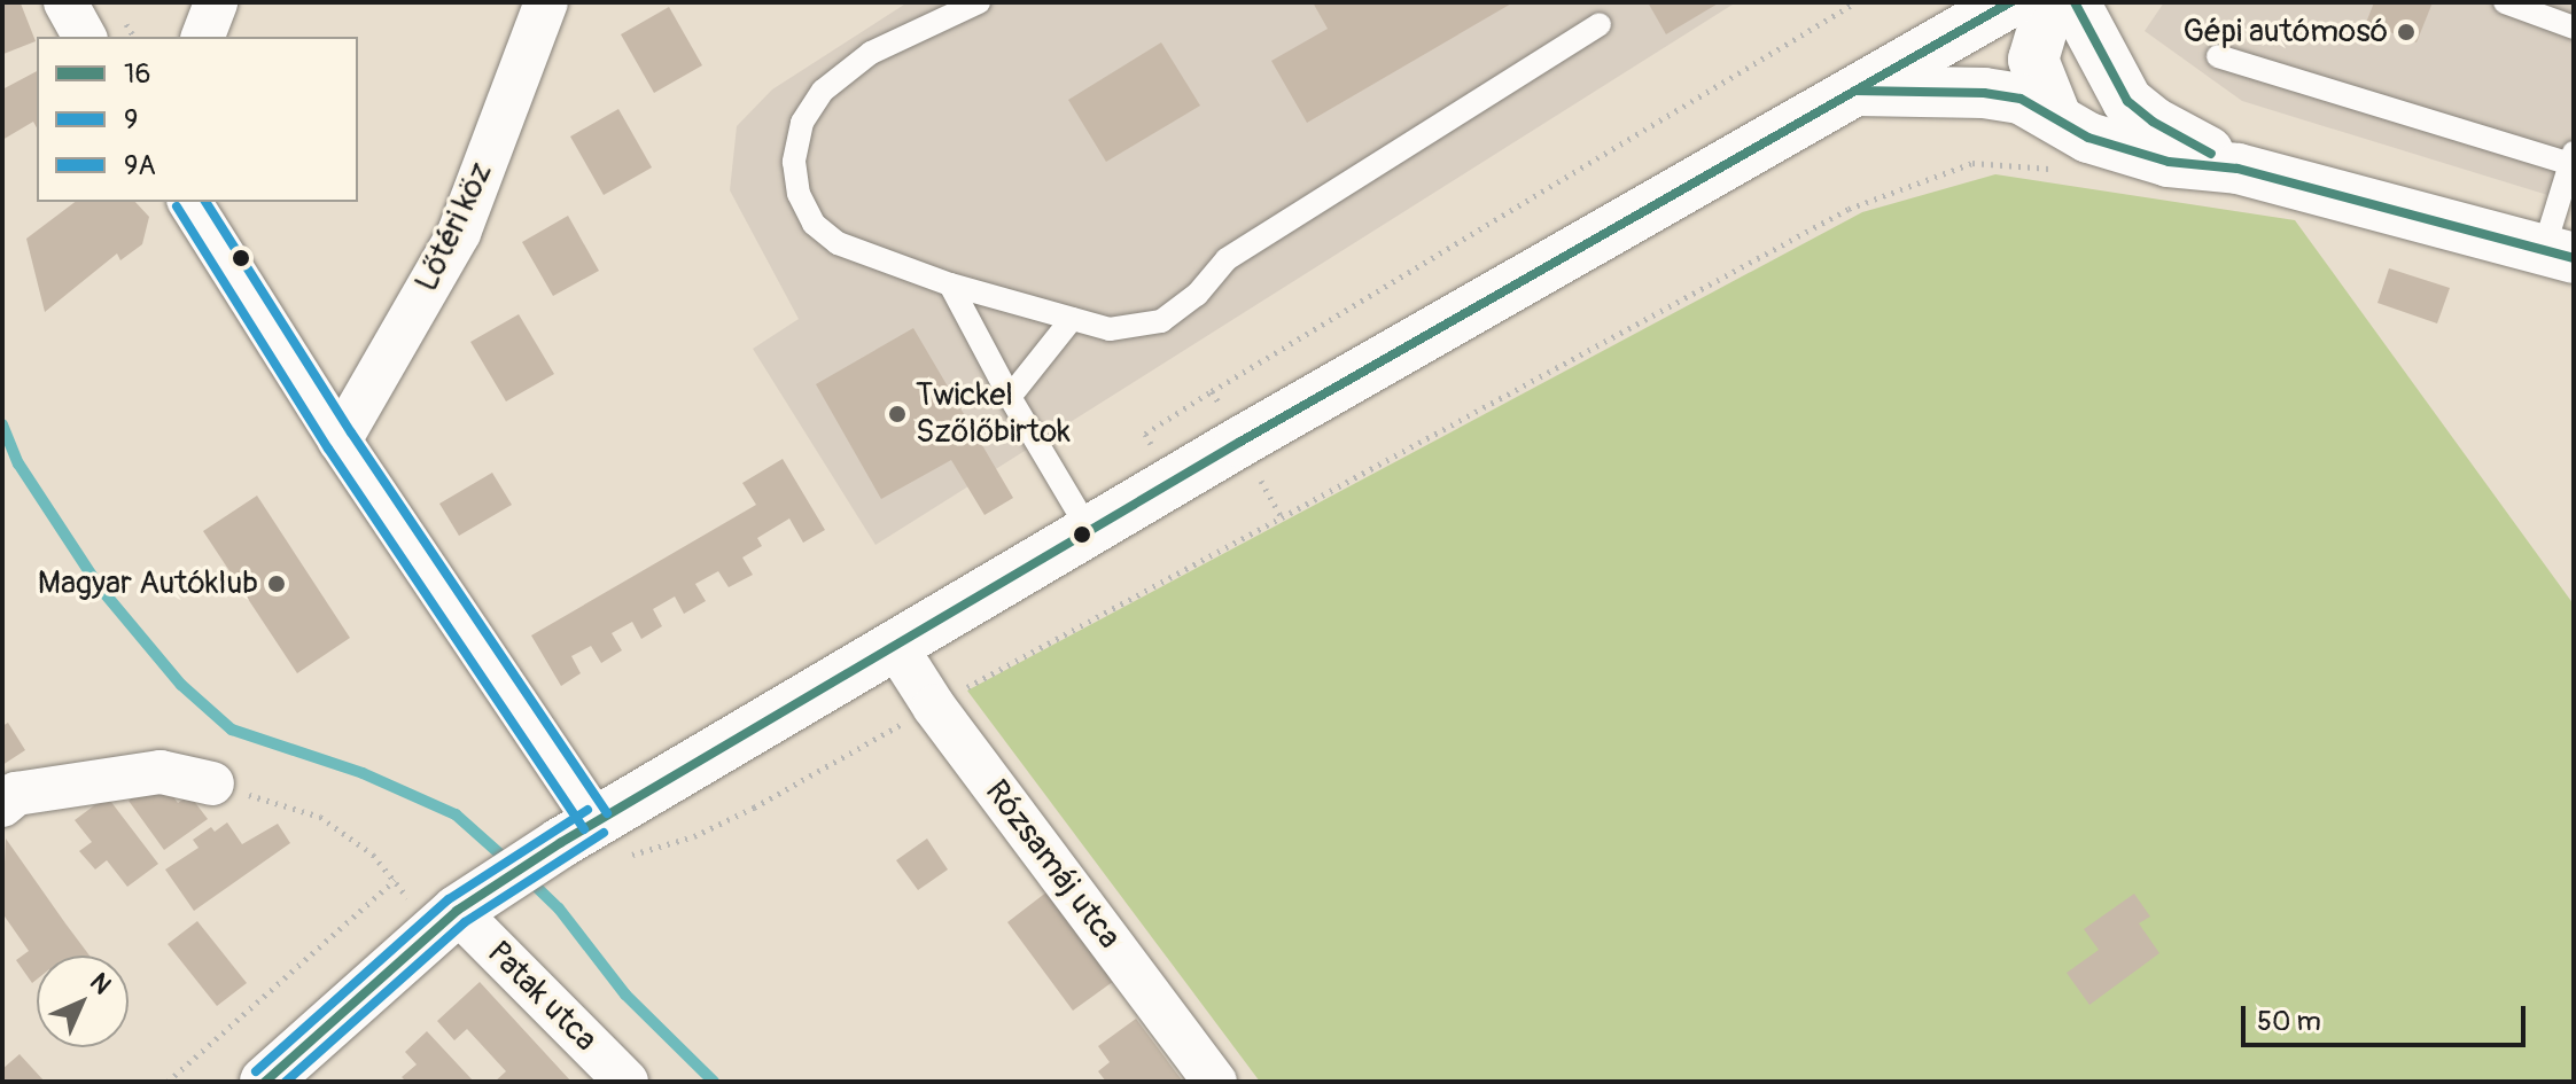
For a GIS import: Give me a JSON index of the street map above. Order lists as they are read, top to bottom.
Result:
{
  "streets": {
    "street": ["Lőtéri köz", "Rózsamáj utca", "Patak utca"]
  },
  "places": ["Gépi autómosó", "Twickel Szőlőbirtok", "Magyar Autóklub"],
  "lines": ["transit line 16", "transit line 9A", "transit line 9"],
  "legend": ["16", "9", "9A"],
  "scale_bar": "50 m",
  "north": "top right"
}
